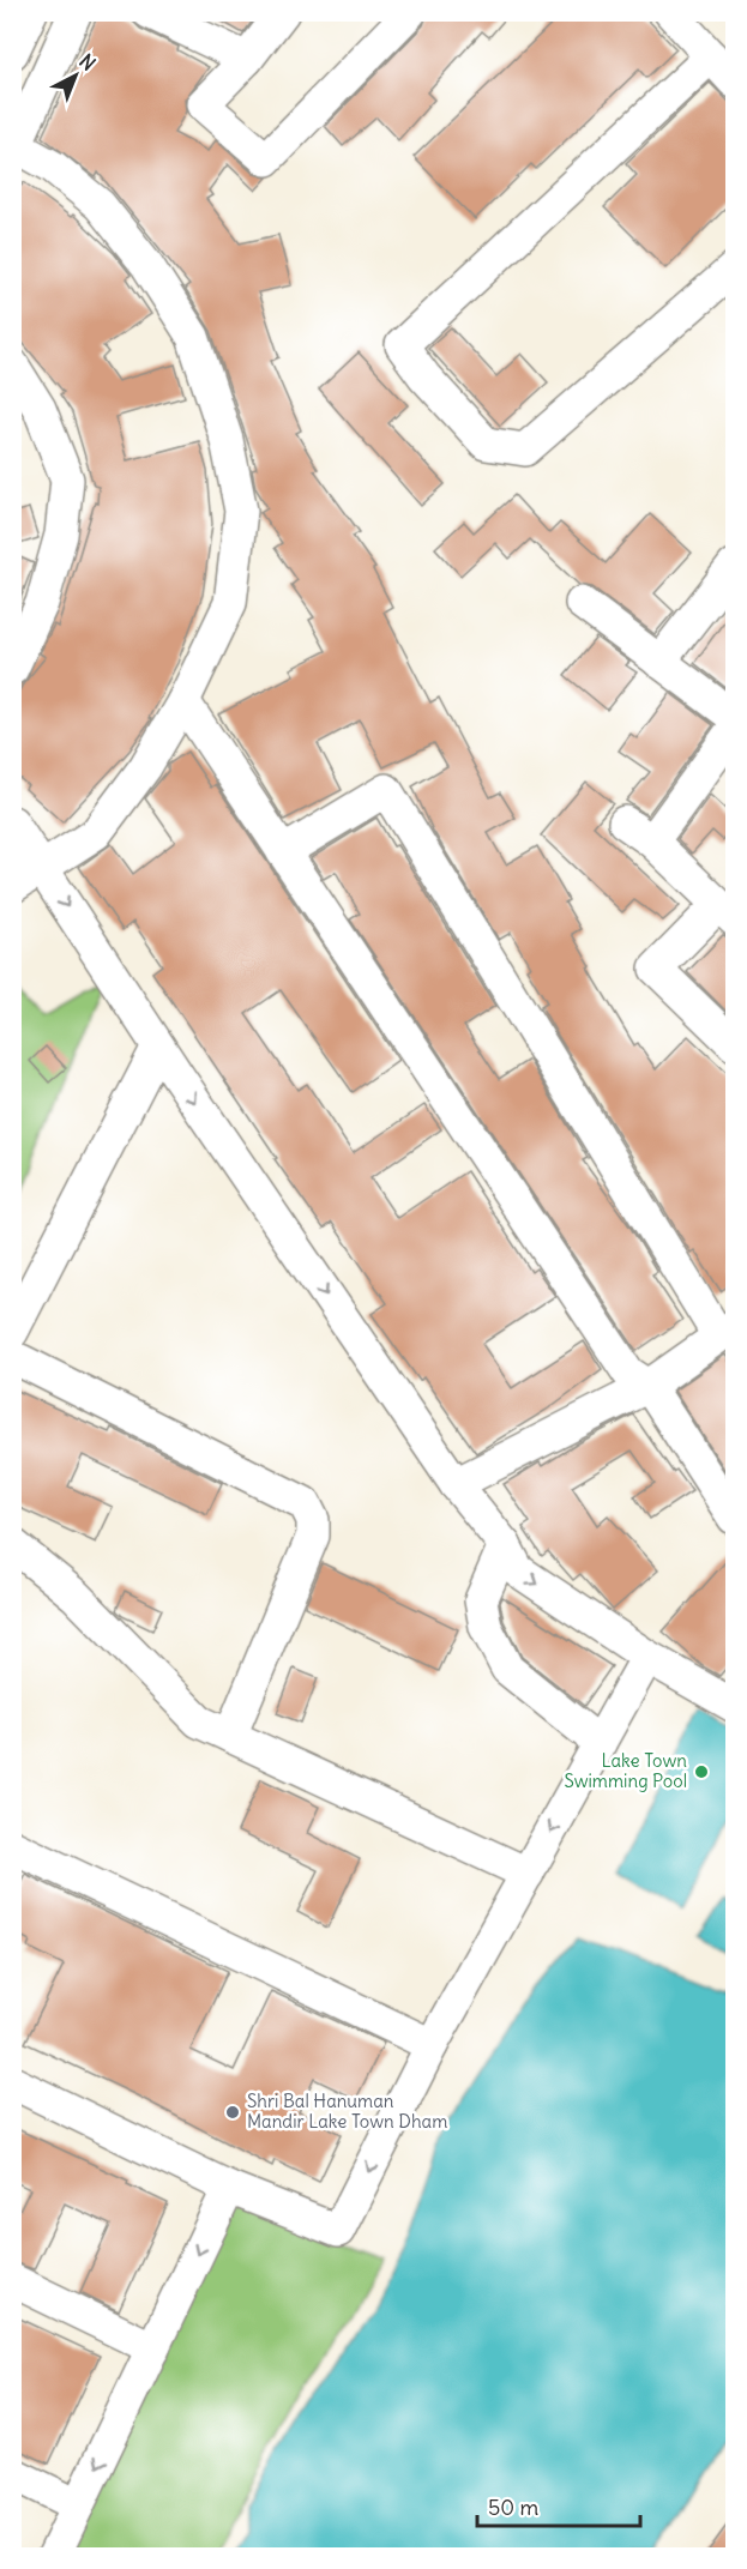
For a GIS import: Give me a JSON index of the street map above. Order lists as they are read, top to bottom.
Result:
{
  "places": ["Lake Town Swimming Pool", "Shri Bal Hanuman Mandir Lake Town Dham"],
  "scale_bar": "50 m",
  "north": "top right"
}
